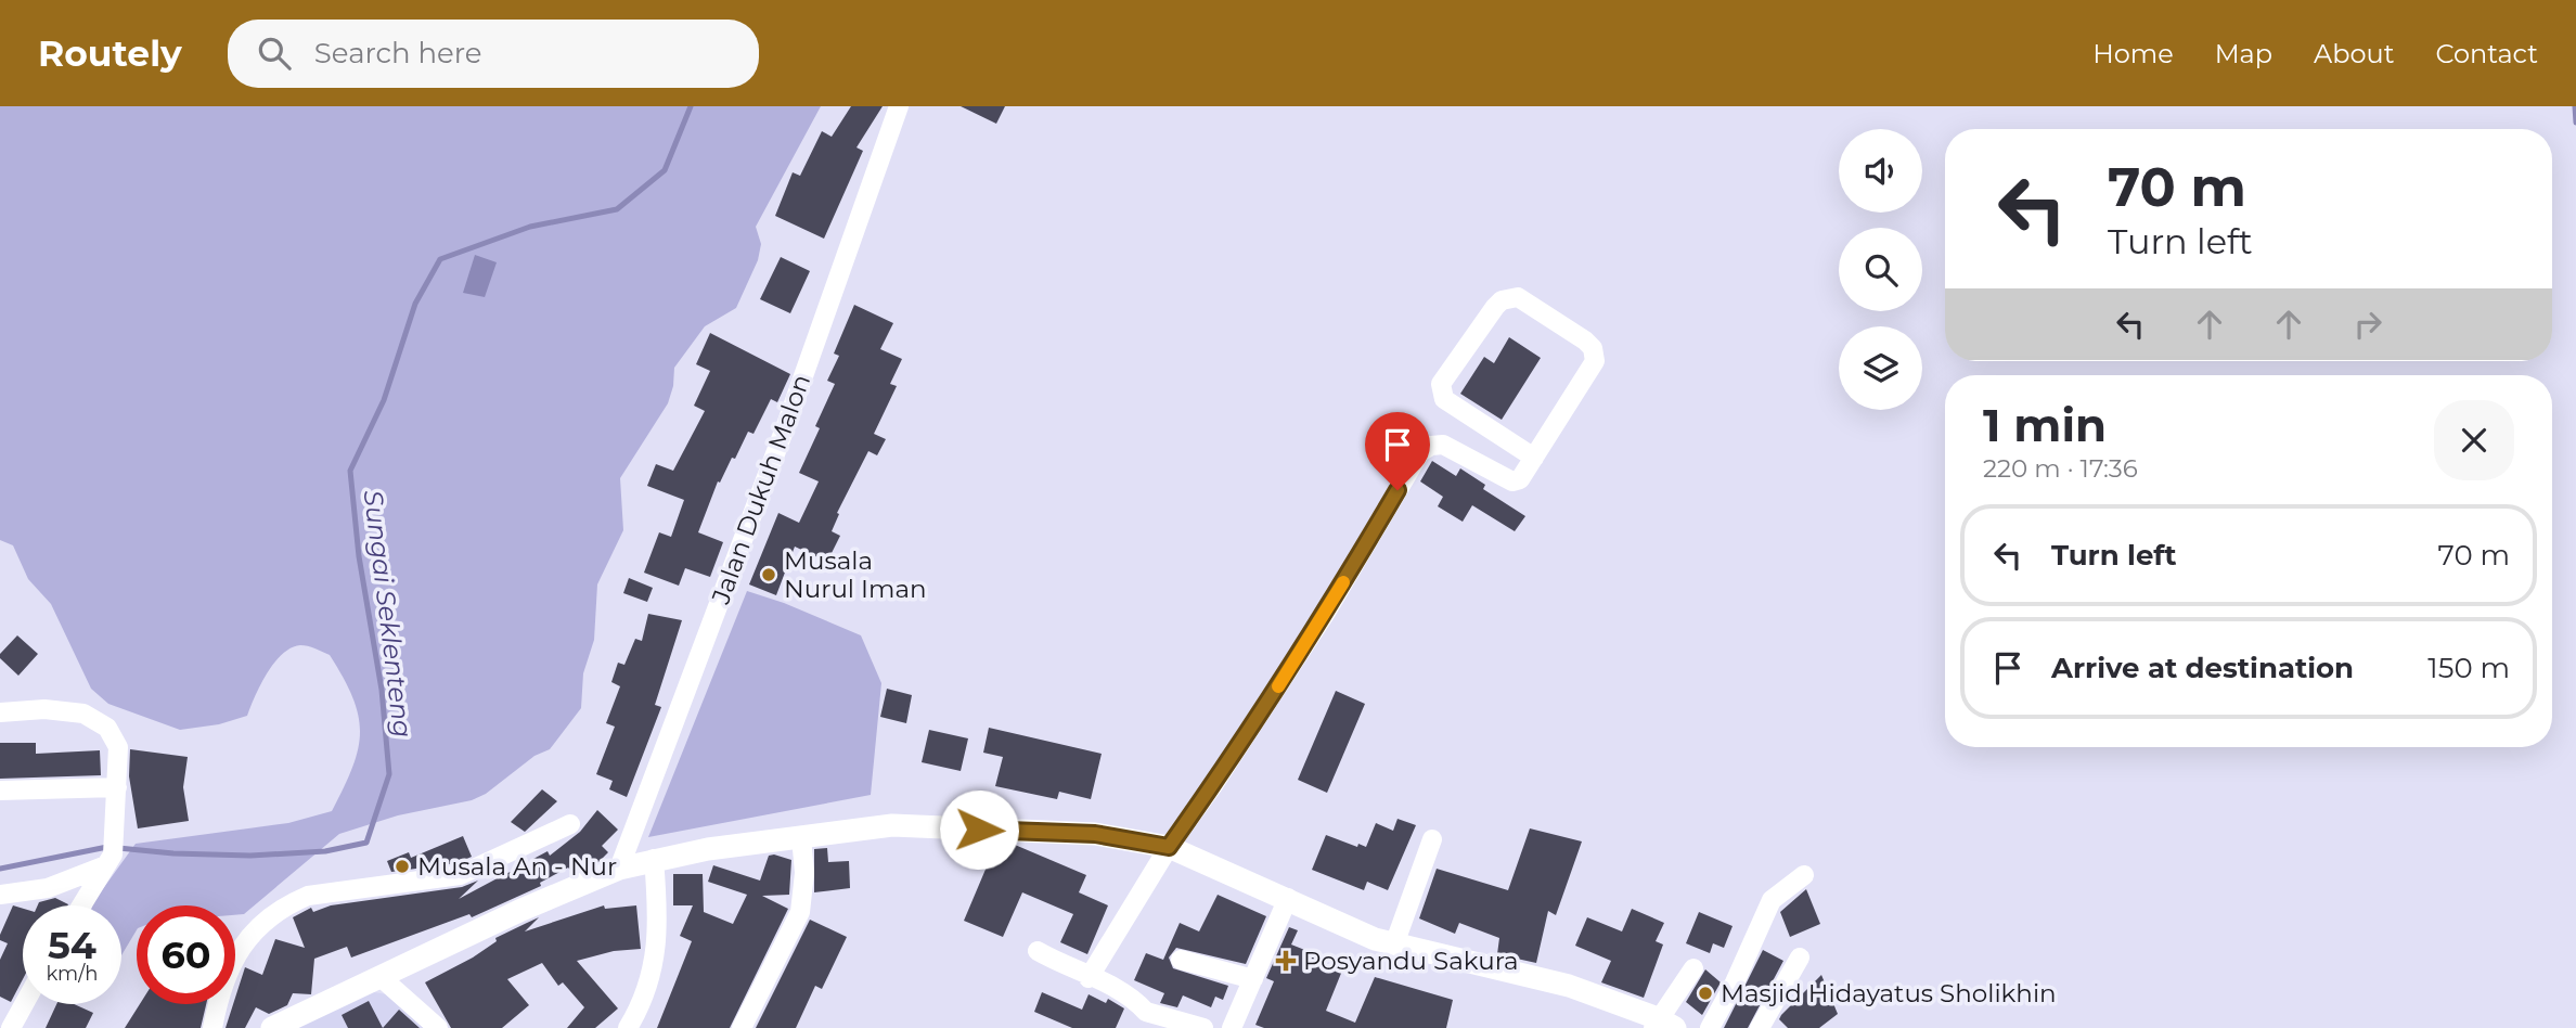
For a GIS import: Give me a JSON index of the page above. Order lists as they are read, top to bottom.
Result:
{
  "streets": {
    "street": ["Jalan Dukuh Malon"]
  },
  "water": ["Sungai Seklenteng"],
  "places": {
    "other": ["Musala Nurul Iman", "Musala An - Nur", "Masjid Hidayatus Sholikhin"],
    "health": ["Posyandu Sakura"]
  },
  "page": {
    "header": "Routely",
    "search": "Search here",
    "nav": [
      "Home",
      "Map",
      "About",
      "Contact"
    ],
    "turn": ["70 m", "Turn left"],
    "heading": ["1 min", "220 m · 17:36"],
    "list": [
      {
        "name": "Turn left",
        "value": "70 m"
      },
      {
        "name": "Arrive at destination",
        "value": "150 m"
      }
    ],
    "speed": "54 km/h",
    "limit": "60"
  }
}
